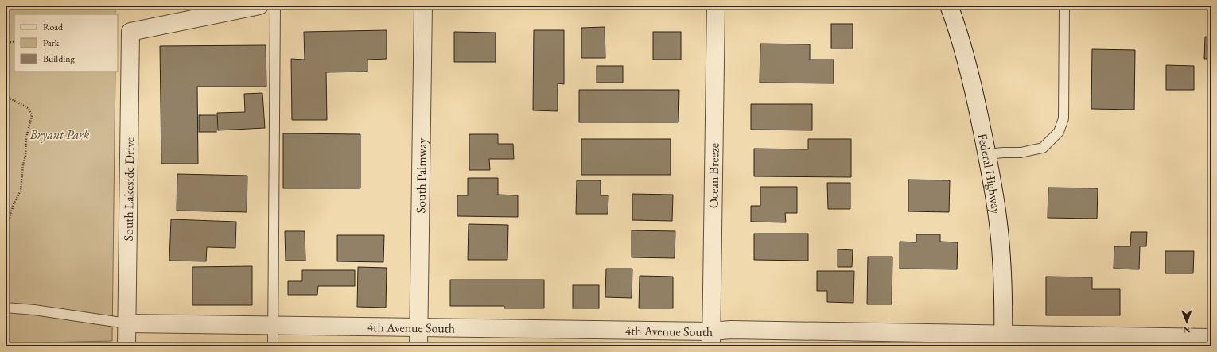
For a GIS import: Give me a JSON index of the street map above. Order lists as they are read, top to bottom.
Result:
{
  "streets": {
    "street": [
      "Federal Highway",
      "South Palmway",
      "Ocean Breeze",
      "South Lakeside Drive",
      "4th Avenue South"
    ]
  },
  "crossings": [
    ["Federal Highway", "4th Avenue South"],
    ["South Palmway", "4th Avenue South"],
    ["Ocean Breeze", "4th Avenue South"],
    ["South Lakeside Drive", "4th Avenue South"]
  ],
  "parks": ["Bryant Park"],
  "legend": ["Road", "Park", "Building"],
  "north": "bottom"
}
